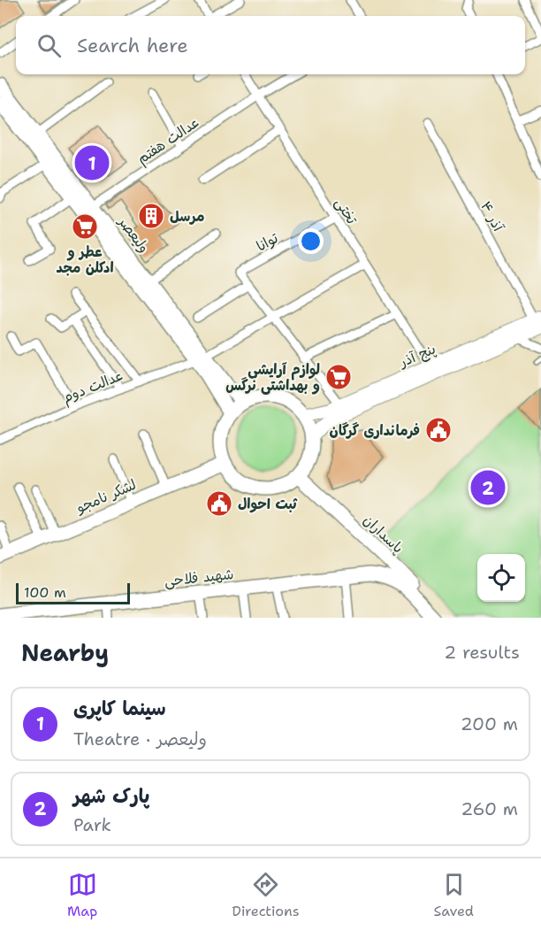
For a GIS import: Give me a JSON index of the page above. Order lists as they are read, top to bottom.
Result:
{
  "streets": {
    "main road": [
      "ولیعصر",
      "پنج آذر",
      "لشکر نامجو",
      "پاسداران",
      "شهید فلاحی"
    ],
    "street": [
      "عدالت هفتم",
      "تختی",
      "آذر ۴",
      "توانا",
      "عدالت دوم"
    ]
  },
  "crossings": [
    ["عدالت هفتم", "تختی"],
    ["عدالت هفتم", "ولیعصر"],
    ["تختی", "توانا"],
    ["تختی", "پنج آذر"],
    ["تختی", "عدالت دوم"],
    ["آذر ۴", "پنج آذر"],
    ["ولیعصر", "پنج آذر"],
    ["ولیعصر", "عدالت دوم"],
    ["ولیعصر", "لشکر نامجو"],
    ["ولیعصر", "پاسداران"],
    ["پنج آذر", "لشکر نامجو"],
    ["پنج آذر", "پاسداران"],
    ["لشکر نامجو", "پاسداران"]
  ],
  "places": {
    "building": ["مرسل"],
    "supermarket": ["عطر و ادکلن مجد", "لوازم آرایشی و بهداشتی نرگس"],
    "public building": ["فرمانداری گرگان", "ثبت احوال"]
  },
  "scale_bar": "100 m",
  "page": {
    "search": "Search here",
    "pins": ["1", "2"],
    "scale": "100 m",
    "heading": ["Nearby", "2 results"],
    "list": [
      {
        "mark": "1",
        "name": "سینما کاپری",
        "note": "Theatre · ولیعصر",
        "value": "200 m"
      },
      {
        "mark": "2",
        "name": "پارک شهر",
        "note": "Park",
        "value": "260 m"
      }
    ],
    "nav": ["Map", "Directions", "Saved"]
  }
}
